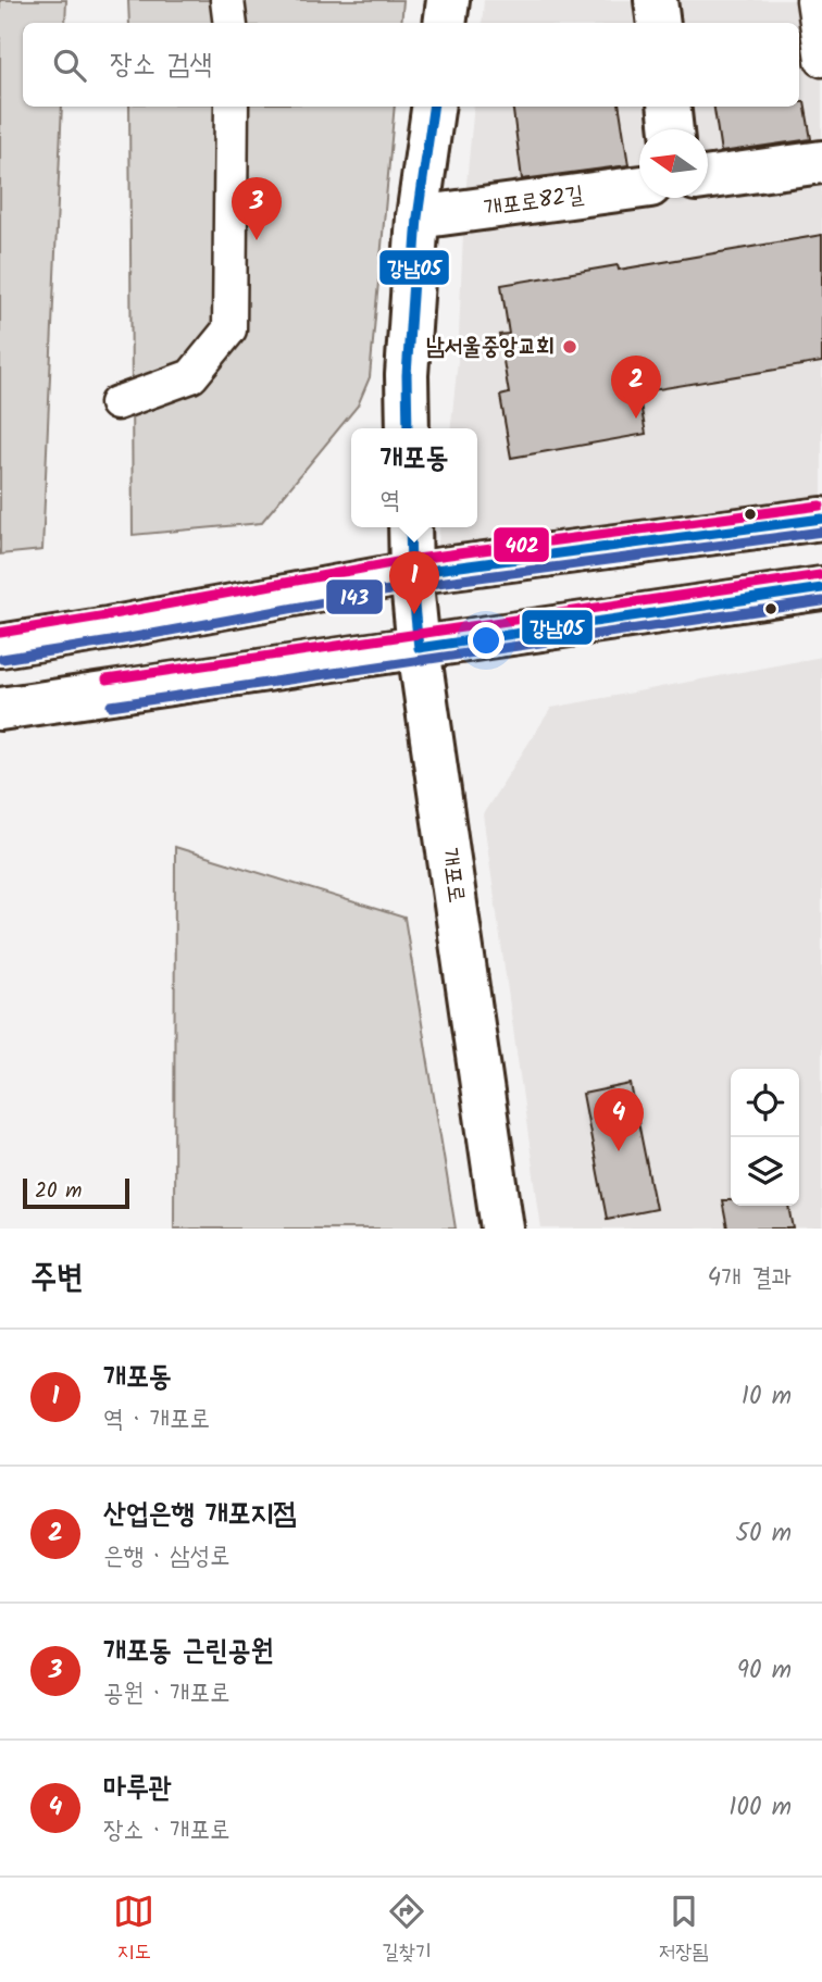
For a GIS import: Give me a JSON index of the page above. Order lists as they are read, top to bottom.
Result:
{
  "streets": {
    "main road": ["개포로82길", "개포로"]
  },
  "places": ["남서울중앙교회"],
  "lines": ["transit line 강남05", "transit line 402", "transit line 143"],
  "scale_bar": "20 m",
  "north": "left",
  "page": {
    "search": "장소 검색",
    "pins": [
      "3",
      "2",
      "1",
      "4"
    ],
    "popup": ["개포동", "역"],
    "scale": "20 m",
    "heading": ["주변", "4개 결과"],
    "list": [
      {
        "mark": "1",
        "name": "개포동",
        "note": "역 · 개포로",
        "value": "10 m"
      },
      {
        "mark": "2",
        "name": "산업은행 개포지점",
        "note": "은행 · 삼성로",
        "value": "50 m"
      },
      {
        "mark": "3",
        "name": "개포동 근린공원",
        "note": "공원 · 개포로",
        "value": "90 m"
      },
      {
        "mark": "4",
        "name": "마루관",
        "note": "장소 · 개포로",
        "value": "100 m"
      }
    ],
    "nav": ["지도", "길찾기", "저장됨"]
  }
}
